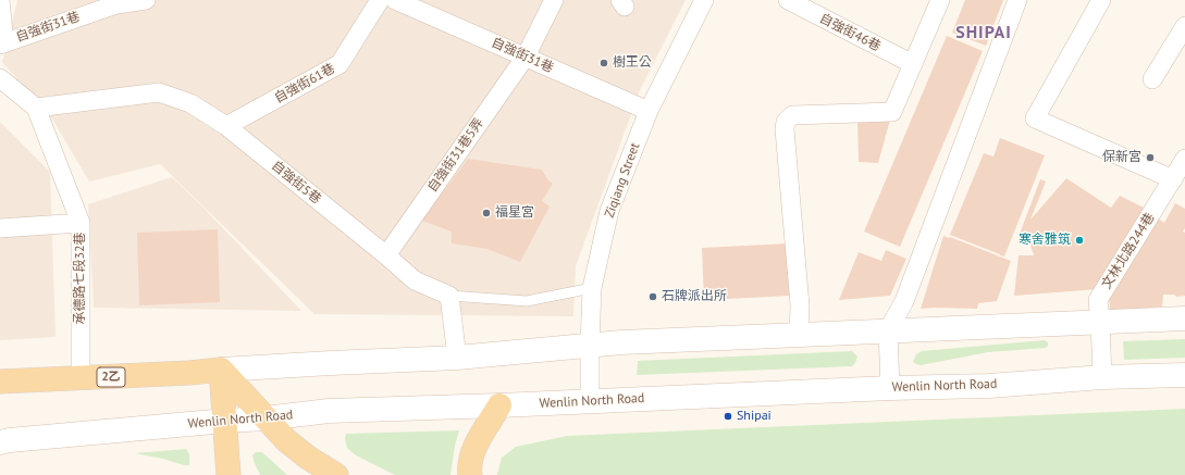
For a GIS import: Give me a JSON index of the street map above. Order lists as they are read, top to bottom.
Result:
{
  "streets": {
    "main road": ["2乙", "Wenlin North Road"],
    "street": [
      "自強街31巷",
      "自強街46巷",
      "自強街61巷",
      "自強街31巷5弄",
      "Ziqiang Street",
      "自強街5巷",
      "文林北路244巷",
      "承德路七段32巷"
    ]
  },
  "crossings": [
    ["自強街31巷", "自強街31巷5弄"],
    ["自強街31巷", "Ziqiang Street"],
    ["自強街61巷", "自強街5巷"],
    ["自強街31巷5弄", "自強街5巷"],
    ["Ziqiang Street", "自強街5巷"],
    ["Ziqiang Street", "Wenlin North Road"],
    ["自強街5巷", "承德路七段32巷"],
    ["文林北路244巷", "Wenlin North Road"],
    ["承德路七段32巷", "2乙"]
  ],
  "districts": ["SHIPAI"],
  "places": [
    "樹王公",
    "保新宮",
    "福星宮",
    "寒舍雅筑",
    "石牌派出所",
    "Shipai"
  ]
}
